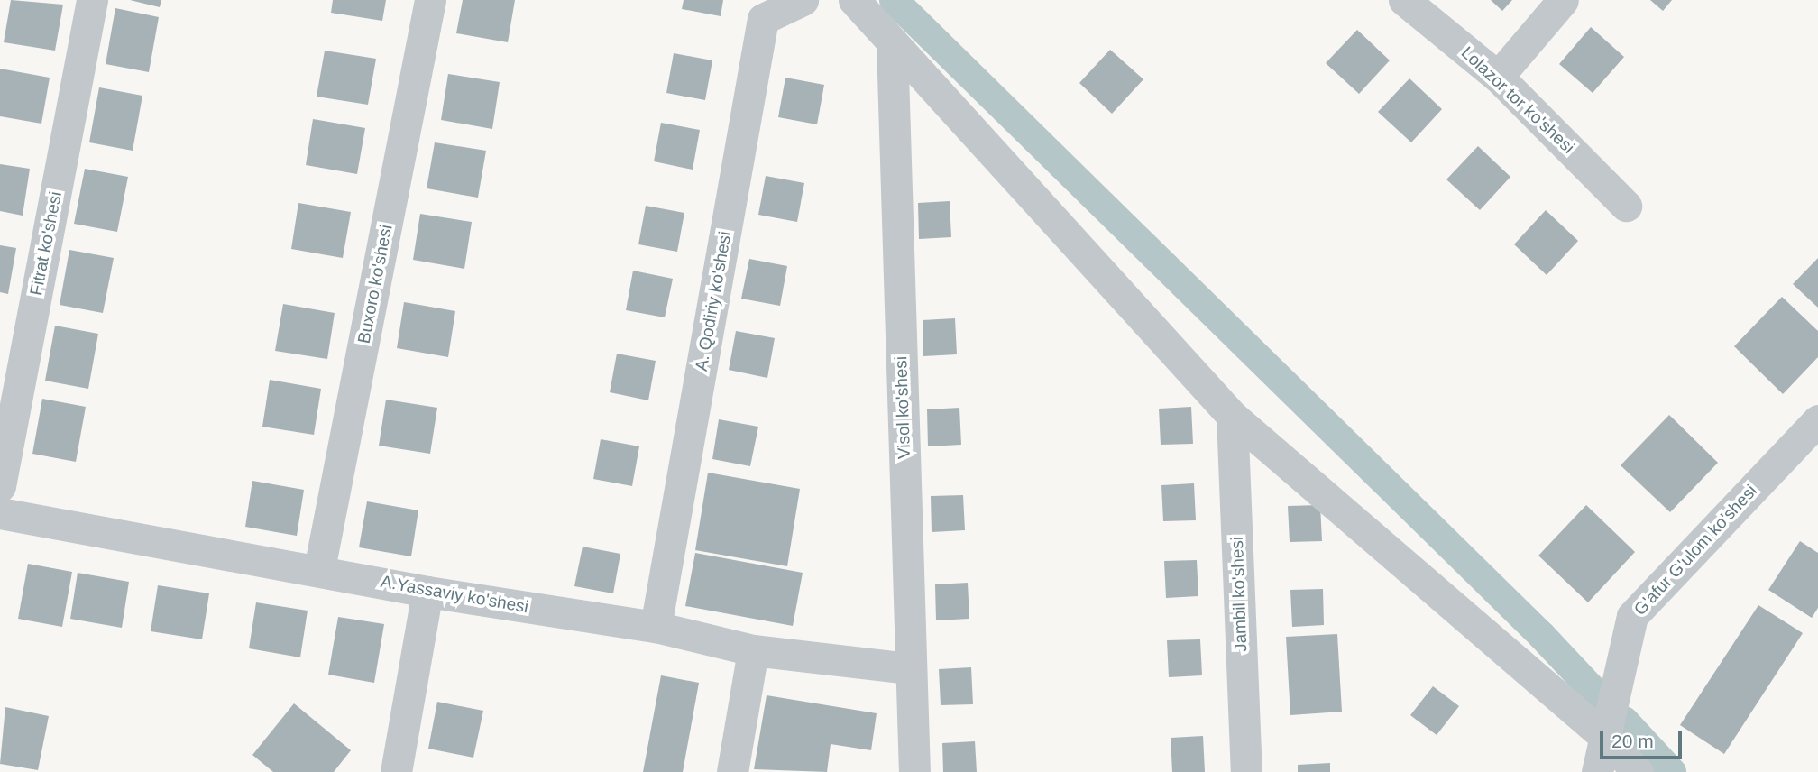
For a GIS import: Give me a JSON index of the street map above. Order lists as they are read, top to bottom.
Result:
{
  "streets": {
    "street": [
      "Lolazor tor ko'shesi",
      "Fitrat ko'shesi",
      "Buxoro ko'shesi",
      "A. Qodiriy ko'shesi",
      "Visol ko'shesi",
      "G'afur G'ulom ko'shesi",
      "A.Yassaviy ko'shesi",
      "Jambil ko'shesi"
    ]
  },
  "crossings": [
    ["Buxoro ko'shesi", "A.Yassaviy ko'shesi"],
    ["A. Qodiriy ko'shesi", "A.Yassaviy ko'shesi"],
    ["Visol ko'shesi", "A.Yassaviy ko'shesi"]
  ],
  "scale_bar": "20 m"
}
